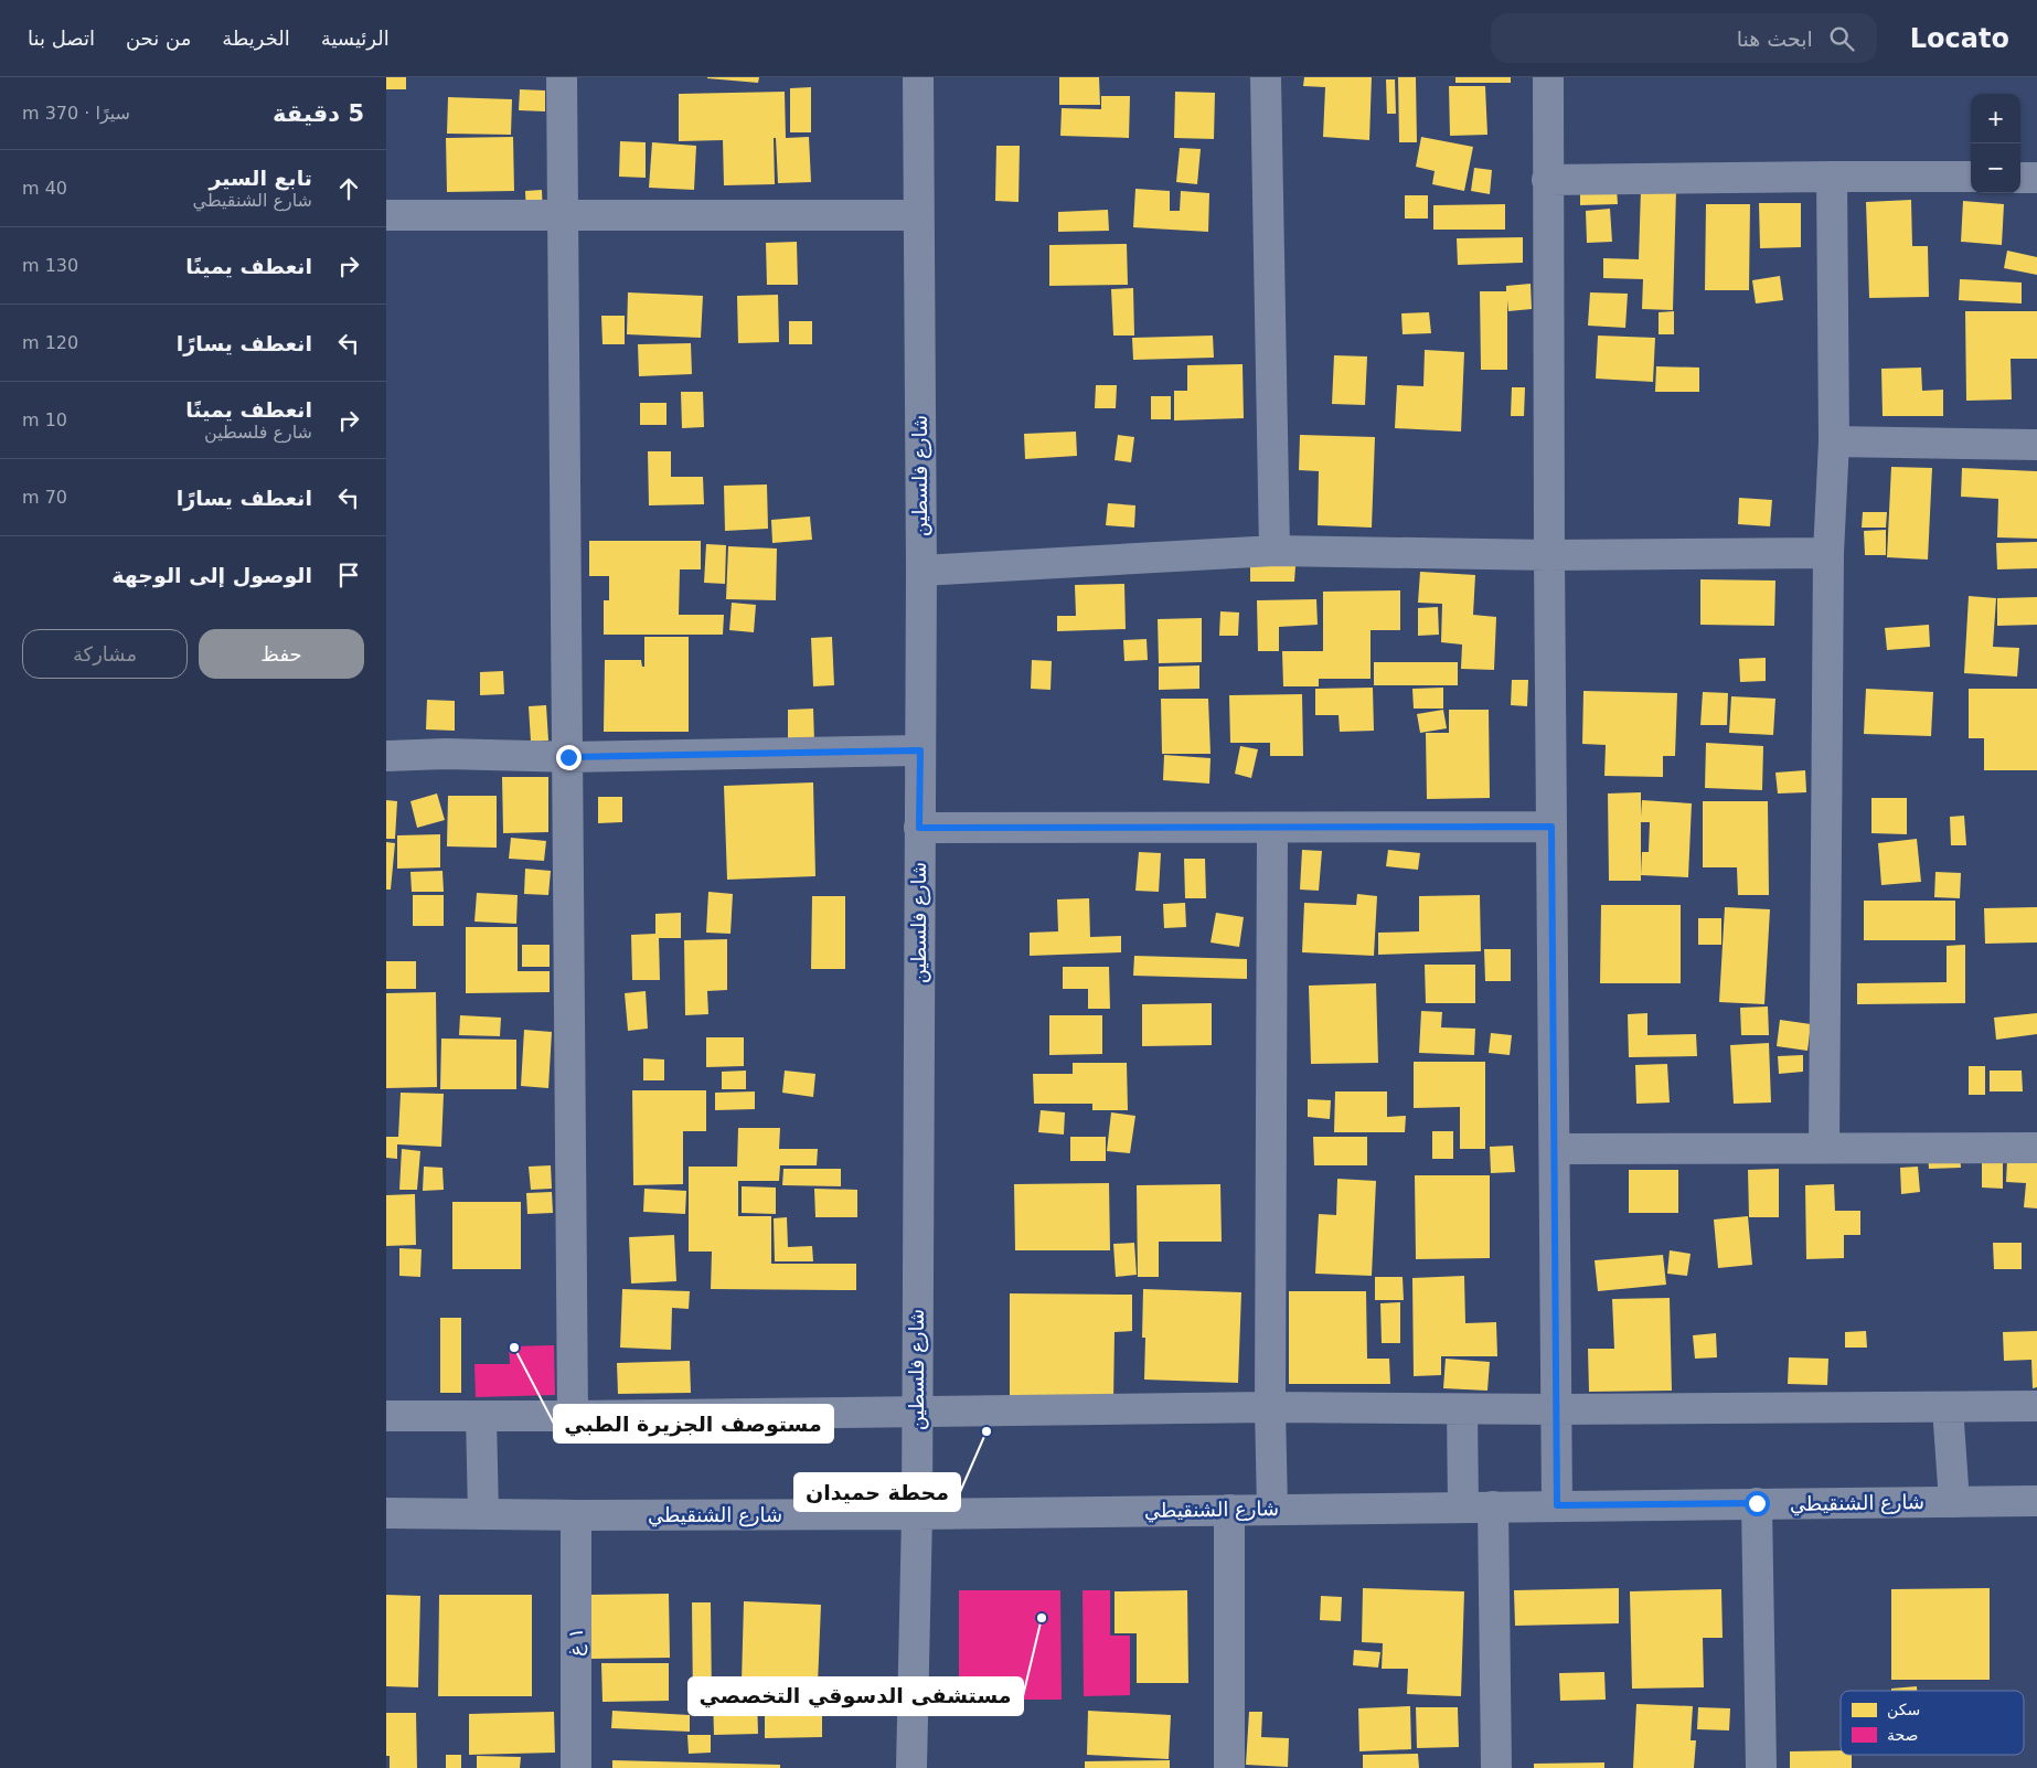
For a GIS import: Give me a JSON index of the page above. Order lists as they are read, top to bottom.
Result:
{
  "streets": {
    "street": ["شارع فلسطين", "شارع الشنقيطي", "١ غ"]
  },
  "crossings": [
    ["شارع فلسطين", "شارع الشنقيطي"],
    ["شارع الشنقيطي", "١ غ"]
  ],
  "places": ["مستوصف الجزيرة الطبي", "محطة حميدان", "مستشفى الدسوقي التخصصي"],
  "legend": ["سكن", "صحة"],
  "page": {
    "header": "Locato",
    "search": "ابحث هنا",
    "nav": [
      "الرئيسية",
      "الخريطة",
      "من نحن",
      "اتصل بنا"
    ],
    "heading": ["5 دقيقة", "سيرًا · 370 m"],
    "map_buttons": ["+", "−"],
    "list": [
      ["تابع السير", "شارع الشنقيطي", "40 m"],
      ["انعطف يمينًا", "130 m"],
      ["انعطف يسارًا", "120 m"],
      ["انعطف يمينًا", "شارع فلسطين", "10 m"],
      ["انعطف يسارًا", "70 m"],
      "الوصول إلى الوجهة"
    ],
    "buttons": ["حفظ", "مشاركة"]
  }
}
